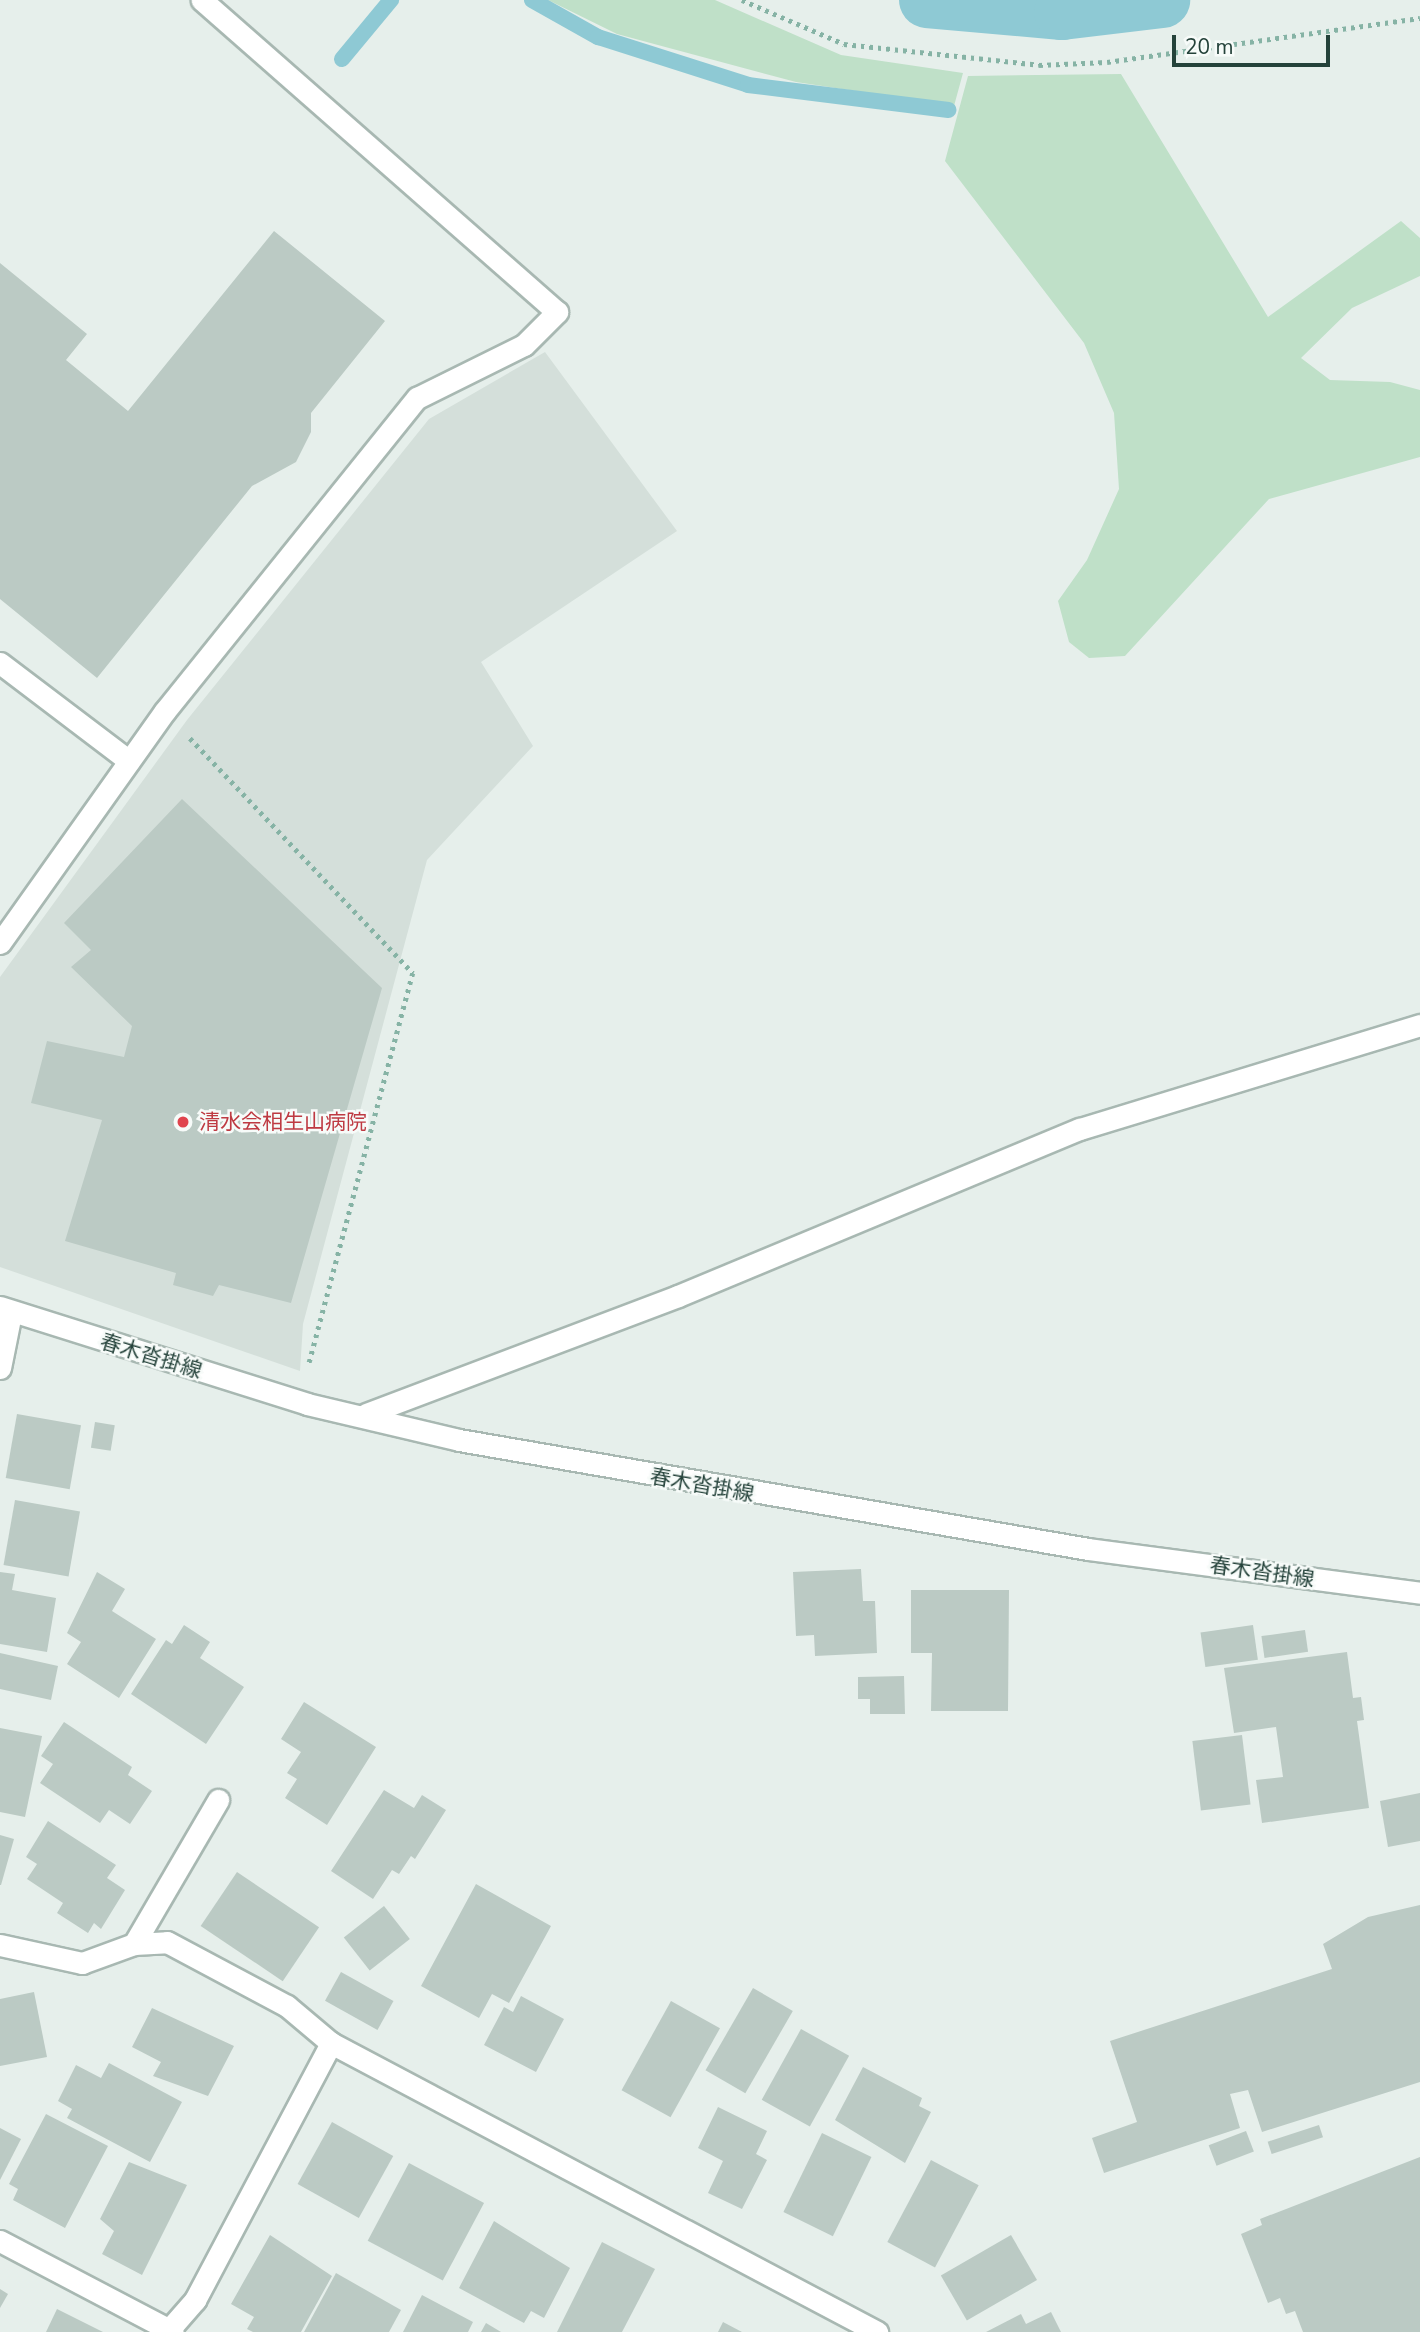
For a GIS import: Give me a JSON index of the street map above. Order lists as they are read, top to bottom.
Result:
{
  "streets": {
    "street": ["春木沓掛線"]
  },
  "places": ["清水会相生山病院"],
  "scale_bar": "20 m"
}
